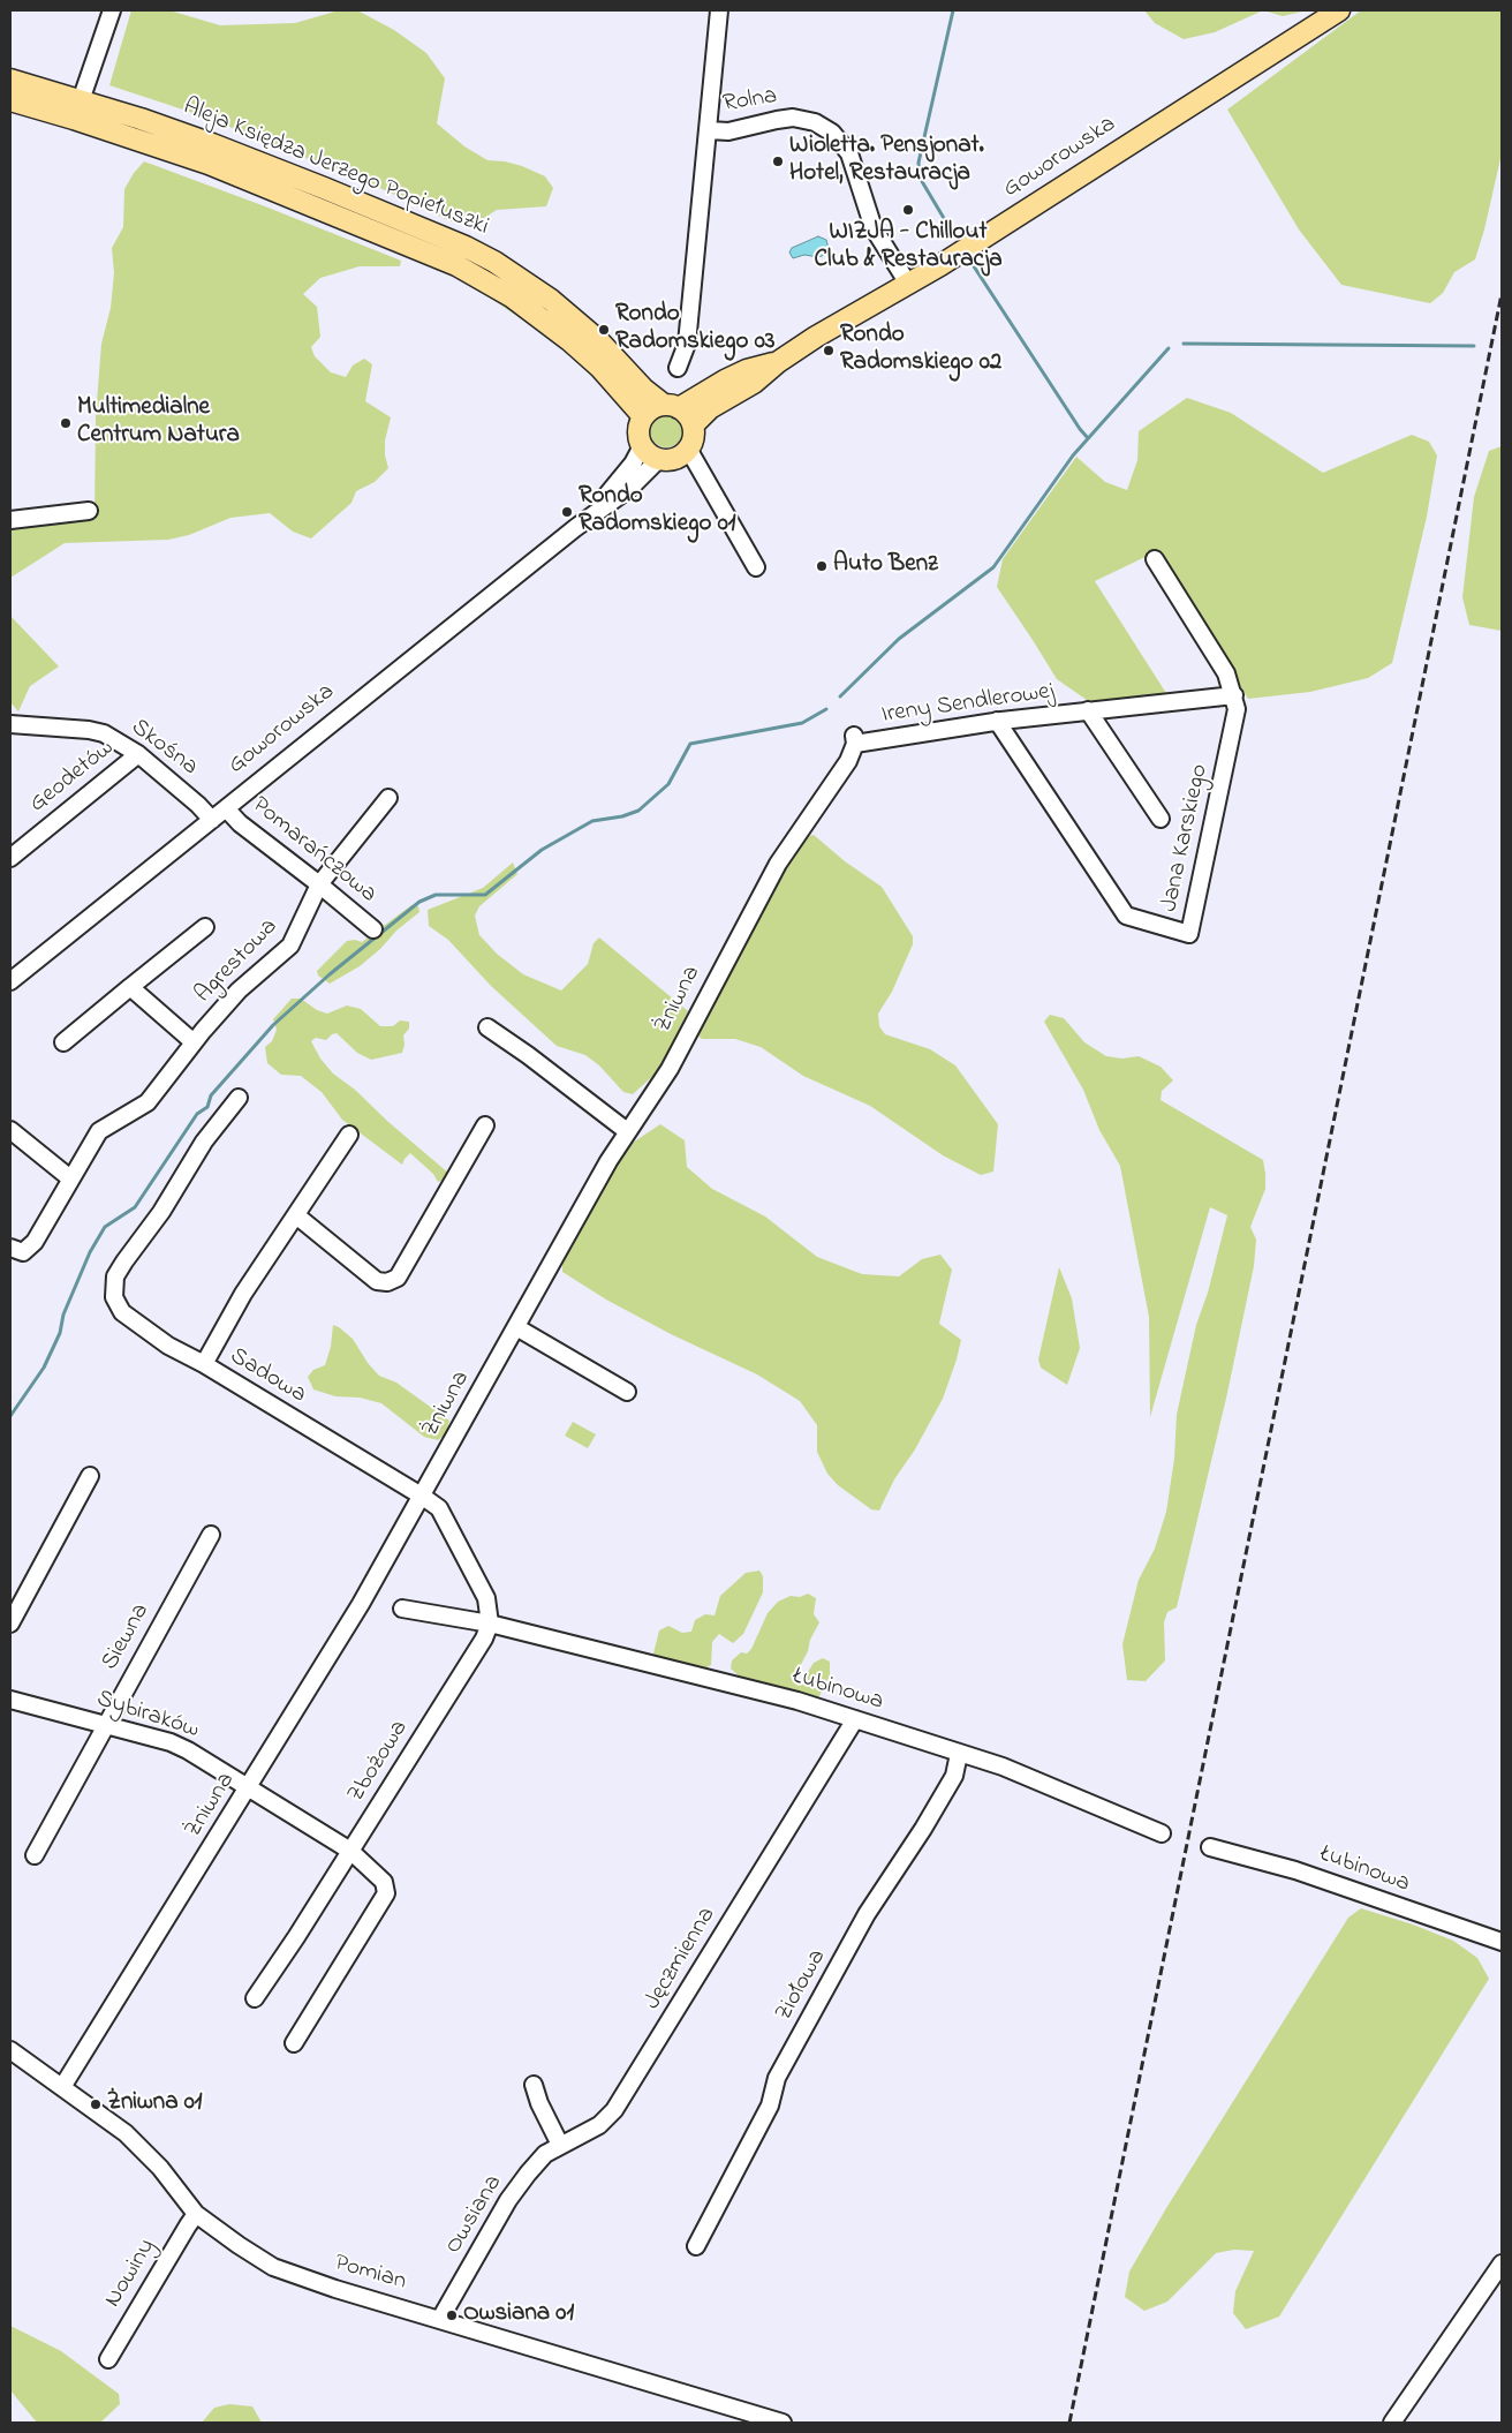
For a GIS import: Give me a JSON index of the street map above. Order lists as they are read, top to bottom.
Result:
{
  "streets": {
    "main road": ["Goworowska", "Aleja Księdza Jerzego Popiełuszki"],
    "street": [
      "Rolna",
      "Ireny Sendlerowej",
      "Skośna",
      "Geodetów",
      "Jana Karskiego",
      "Pomarańczowa",
      "Agrestowa",
      "Żniwna",
      "Sadowa",
      "Siewna",
      "Łubinowa",
      "Sybiraków",
      "Zbożowa",
      "Jęczmienna",
      "Ziołowa",
      "Owsiana",
      "Nowiny",
      "Pomian"
    ]
  },
  "crossings": [
    ["Rolna", "Goworowska"],
    ["Goworowska", "Aleja Księdza Jerzego Popiełuszki"],
    ["Goworowska", "Skośna"],
    ["Goworowska", "Pomarańczowa"],
    ["Ireny Sendlerowej", "Jana Karskiego"],
    ["Ireny Sendlerowej", "Żniwna"],
    ["Skośna", "Geodetów"],
    ["Pomarańczowa", "Agrestowa"],
    ["Żniwna", "Sadowa"],
    ["Żniwna", "Sybiraków"],
    ["Żniwna", "Pomian"],
    ["Sadowa", "Łubinowa"],
    ["Sadowa", "Zbożowa"],
    ["Siewna", "Sybiraków"],
    ["Łubinowa", "Zbożowa"],
    ["Łubinowa", "Jęczmienna"],
    ["Łubinowa", "Ziołowa"],
    ["Sybiraków", "Zbożowa"],
    ["Jęczmienna", "Owsiana"],
    ["Owsiana", "Pomian"],
    ["Nowiny", "Pomian"]
  ],
  "places": [
    "Wioletta. Pensjonat. Hotel, Restauracja",
    "WIZJA - Chillout Club & Restauracja",
    "Rondo Radomskiego 03",
    "Rondo Radomskiego 02",
    "Multimedialne Centrum Natura",
    "Rondo Radomskiego 01",
    "Auto Benz",
    "Żniwna 01",
    "Owsiana 01"
  ]
}
